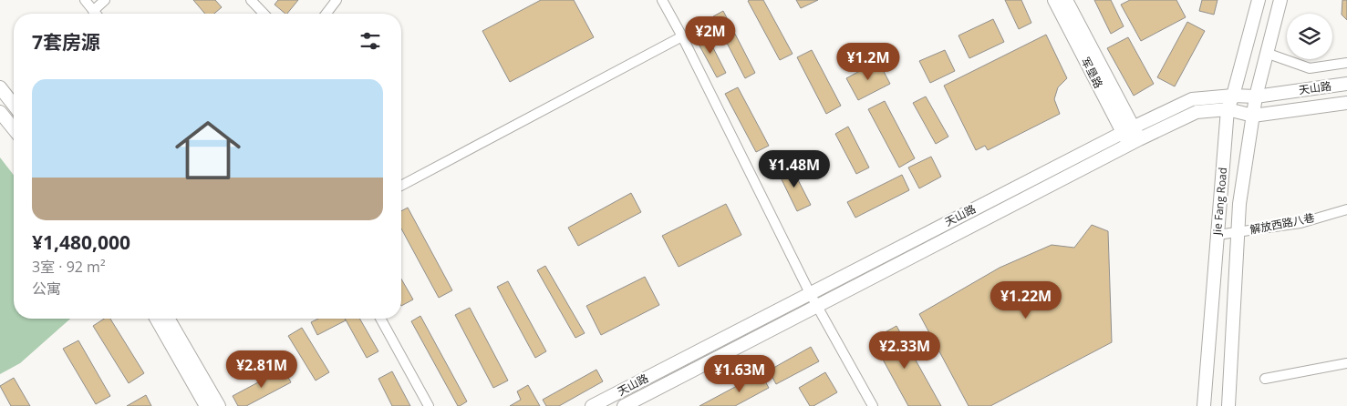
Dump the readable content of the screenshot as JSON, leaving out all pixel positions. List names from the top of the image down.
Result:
{
  "streets": {
    "main road": ["军垦路", "天山路", "Jie Fang Road"],
    "street": ["解放西路八巷"]
  },
  "crossings": [
    ["军垦路", "天山路"],
    ["天山路", "Jie Fang Road"],
    ["Jie Fang Road", "解放西路八巷"]
  ],
  "page": {
    "heading": "7套房源",
    "price": [
      "¥2M",
      "¥1.2M",
      "¥1.48M",
      "¥1.22M",
      "¥2.33M",
      "¥2.81M",
      "¥1.63M"
    ],
    "list": [
      {
        "name": "¥1,480,000",
        "note": "3室 · 92 m² · 公寓"
      }
    ]
  }
}
